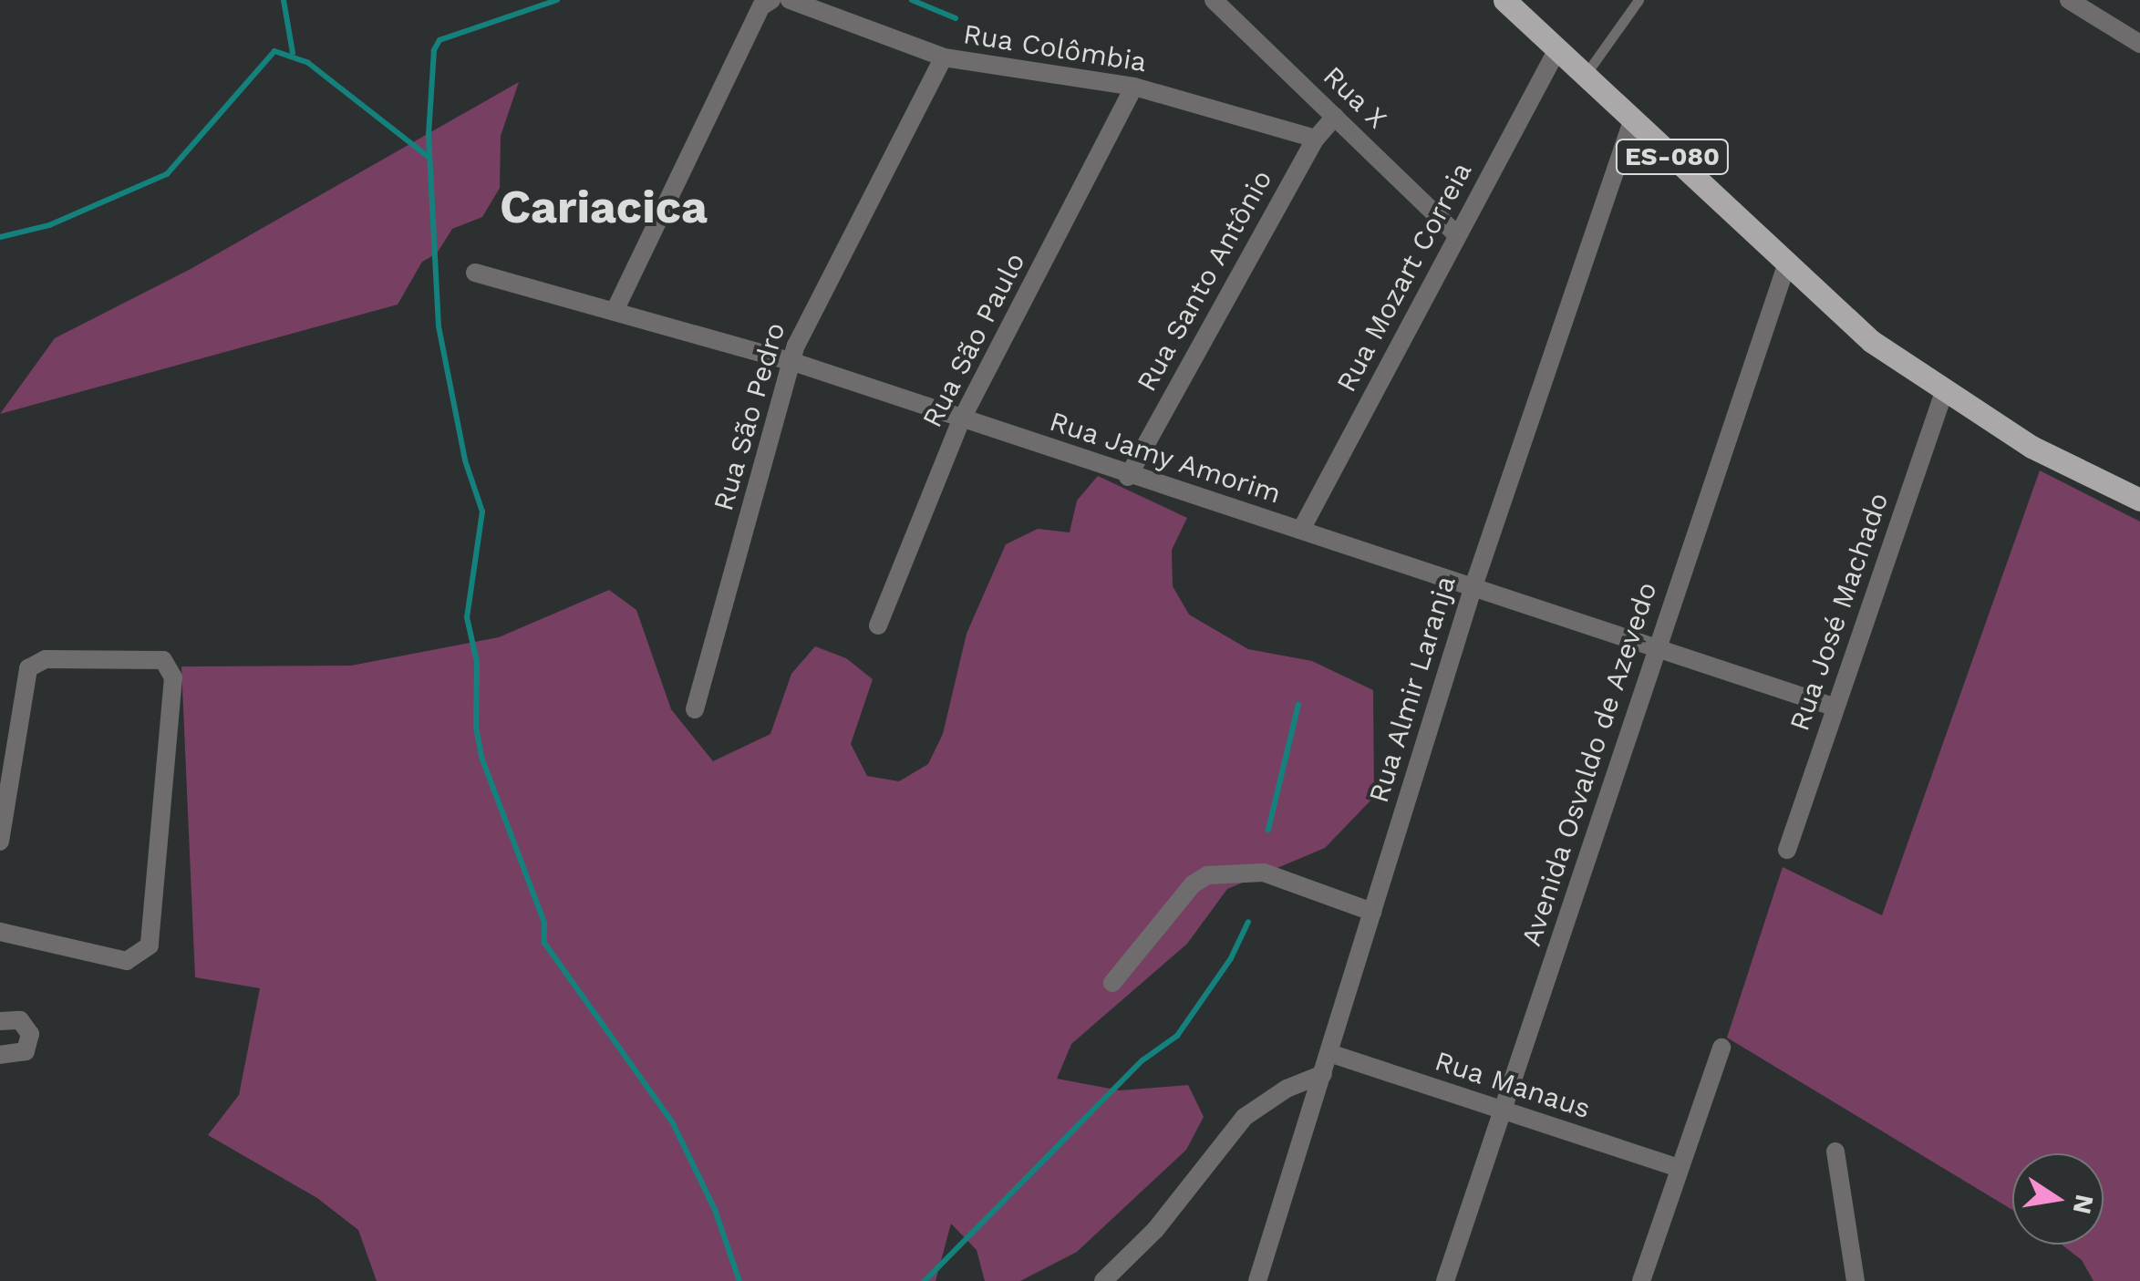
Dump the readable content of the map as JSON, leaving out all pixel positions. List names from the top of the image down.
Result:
{
  "streets": {
    "main road": ["ES-080"],
    "street": [
      "Rua Colômbia",
      "Rua X",
      "Rua Mozart Correia",
      "Rua Santo Antônio",
      "Rua São Paulo",
      "Rua São Pedro",
      "Rua Jamy Amorim",
      "Rua José Machado",
      "Rua Almir Laranja",
      "Avenida Osvaldo de Azevedo",
      "Rua Manaus"
    ]
  },
  "crossings": [
    ["Rua Colômbia", "Rua Santo Antônio"],
    ["Rua Colômbia", "Rua São Paulo"],
    ["Rua Colômbia", "Rua São Pedro"],
    ["Rua X", "Rua Mozart Correia"],
    ["Rua X", "Rua Santo Antônio"],
    ["ES-080", "Rua Mozart Correia"],
    ["ES-080", "Rua José Machado"],
    ["ES-080", "Rua Almir Laranja"],
    ["ES-080", "Avenida Osvaldo de Azevedo"],
    ["Rua Mozart Correia", "Rua Jamy Amorim"],
    ["Rua Santo Antônio", "Rua Jamy Amorim"],
    ["Rua São Paulo", "Rua Jamy Amorim"],
    ["Rua São Pedro", "Rua Jamy Amorim"],
    ["Rua Jamy Amorim", "Rua José Machado"],
    ["Rua Jamy Amorim", "Rua Almir Laranja"],
    ["Rua Jamy Amorim", "Avenida Osvaldo de Azevedo"],
    ["Rua Almir Laranja", "Rua Manaus"],
    ["Avenida Osvaldo de Azevedo", "Rua Manaus"]
  ],
  "districts": ["Cariacica"],
  "north": "right"
}
